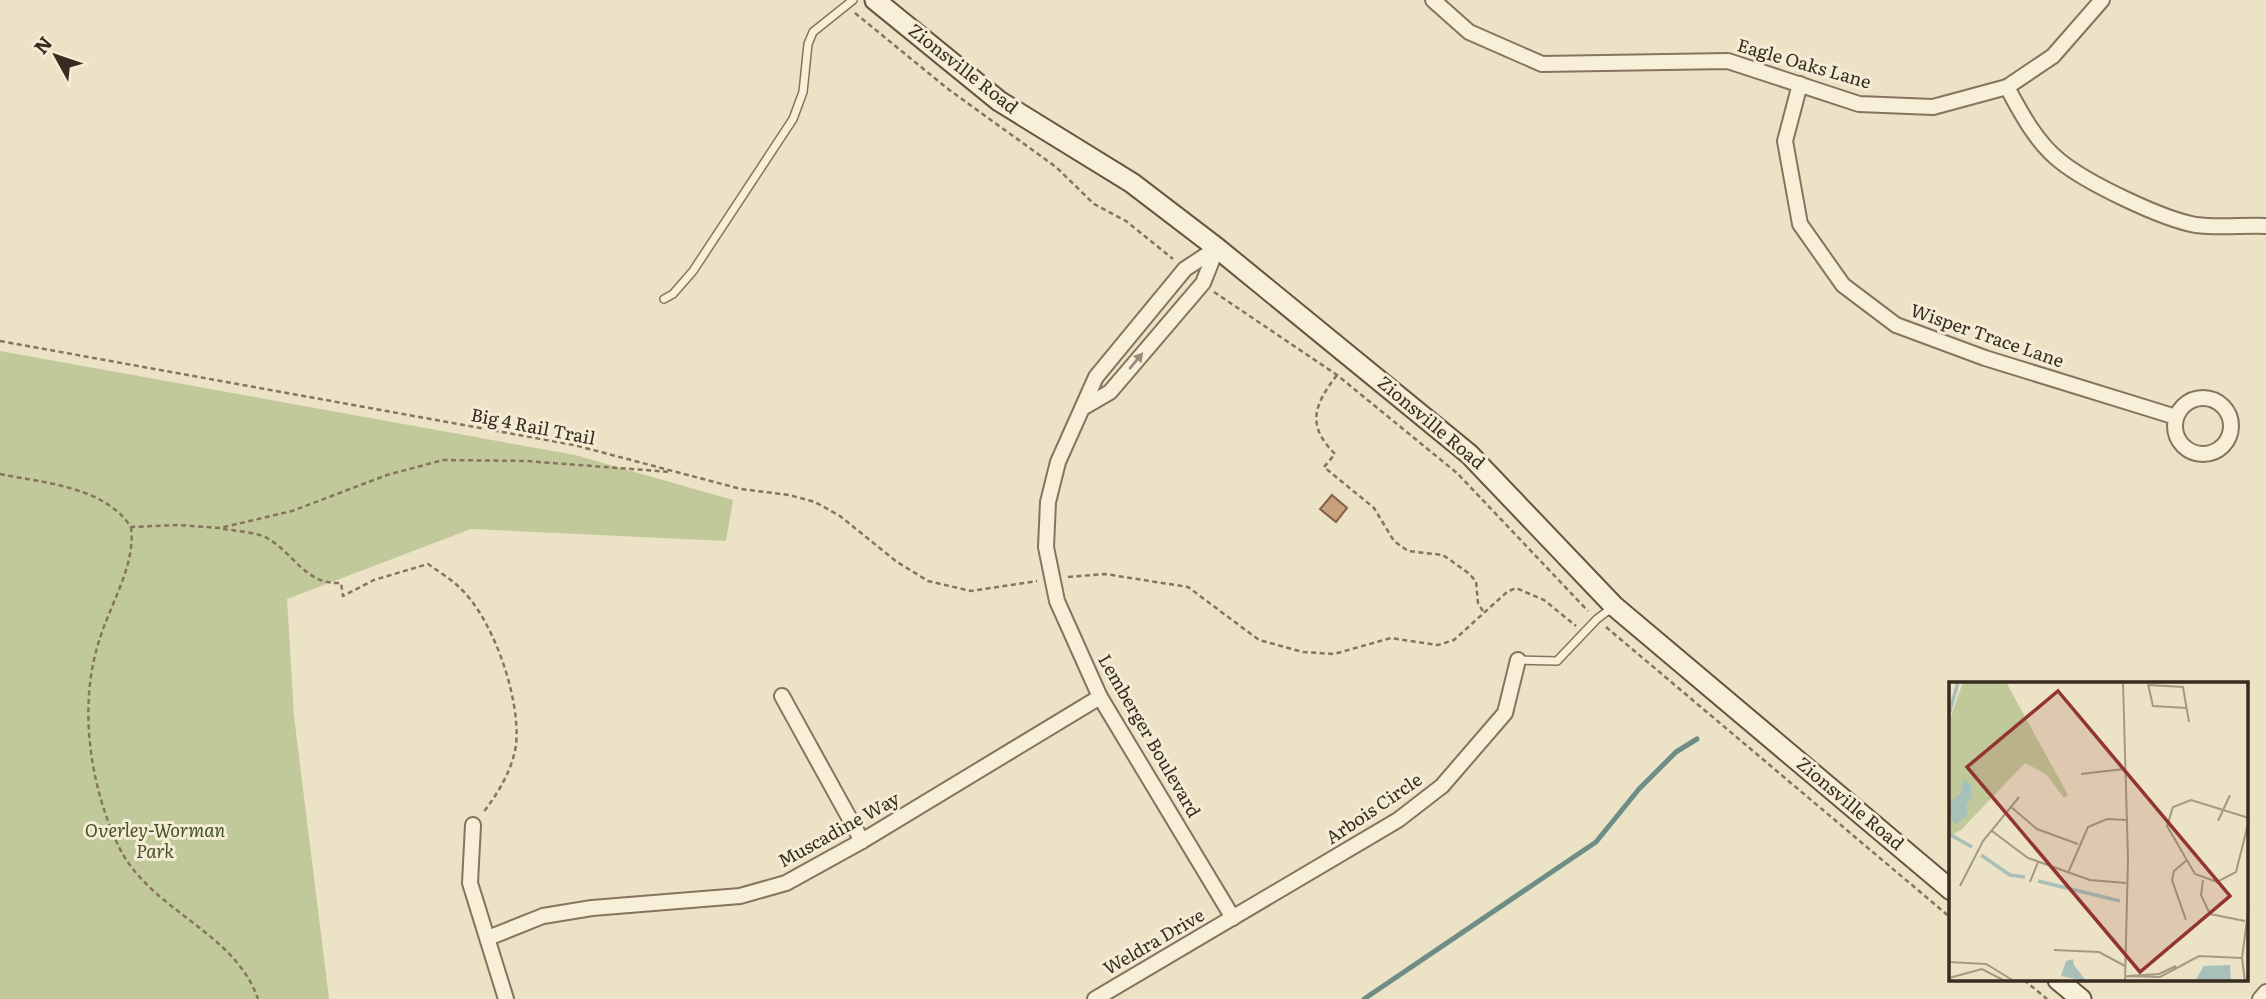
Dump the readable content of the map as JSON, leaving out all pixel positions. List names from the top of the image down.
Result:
{
  "streets": {
    "main road": ["Zionsville Road"],
    "street": [
      "Eagle Oaks Lane",
      "Wisper Trace Lane",
      "Lemberger Boulevard",
      "Arbois Circle",
      "Muscadine Way",
      "Weldra Drive"
    ],
    "path": ["Big 4 Rail Trail"]
  },
  "crossings": [
    ["Eagle Oaks Lane", "Wisper Trace Lane"],
    ["Zionsville Road", "Lemberger Boulevard"],
    ["Lemberger Boulevard", "Arbois Circle"],
    ["Lemberger Boulevard", "Muscadine Way"],
    ["Lemberger Boulevard", "Weldra Drive"],
    ["Arbois Circle", "Weldra Drive"]
  ],
  "parks": ["Overley-Worman Park"],
  "north": "top left"
}
